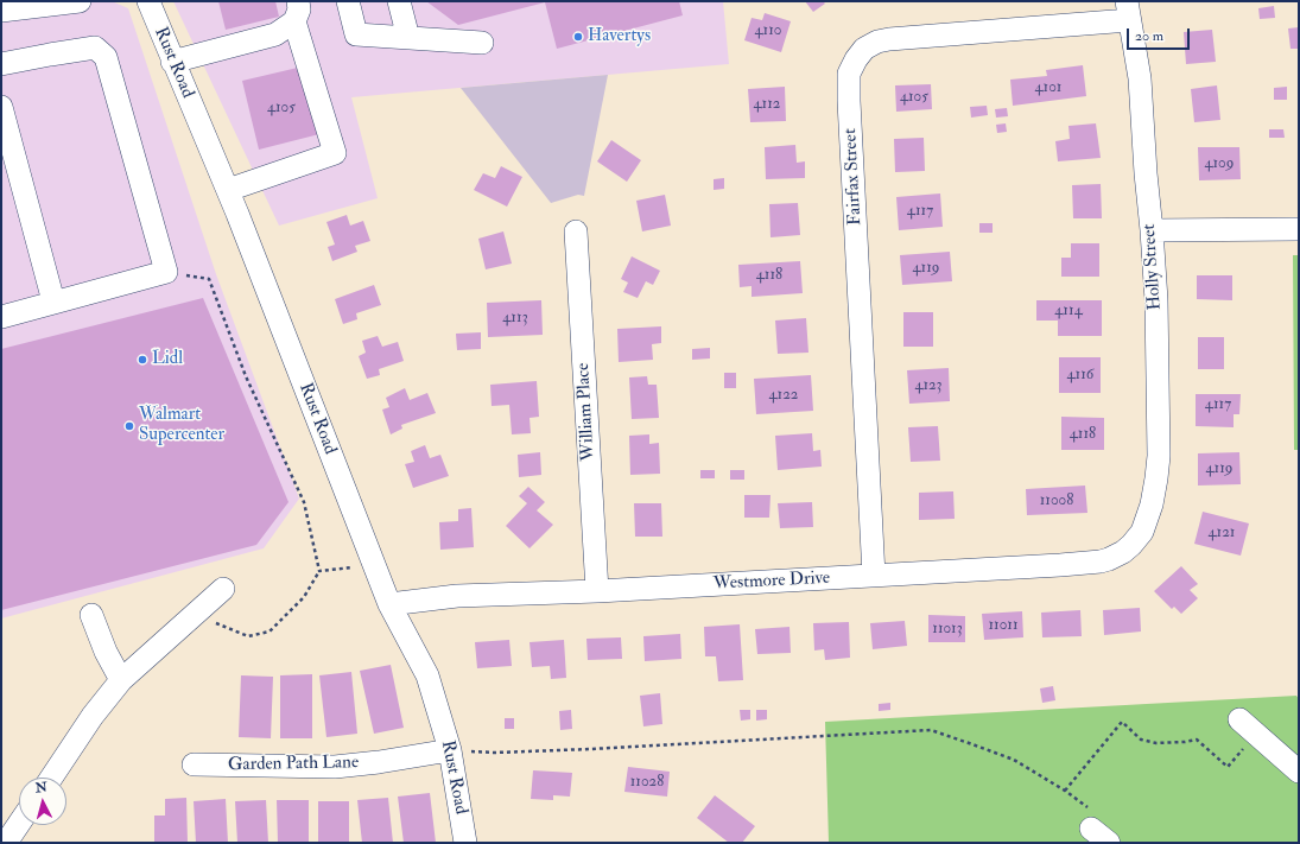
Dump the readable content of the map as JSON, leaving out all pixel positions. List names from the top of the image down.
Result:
{
  "streets": {
    "street": [
      "Rust Road",
      "Fairfax Street",
      "Holly Street",
      "William Place",
      "Westmore Drive",
      "Garden Path Lane"
    ]
  },
  "crossings": [
    ["Rust Road", "Westmore Drive"],
    ["Rust Road", "Garden Path Lane"],
    ["Fairfax Street", "Holly Street"],
    ["Fairfax Street", "Westmore Drive"],
    ["Holly Street", "Westmore Drive"],
    ["William Place", "Westmore Drive"]
  ],
  "places": ["Havertys", "Lidl", "Walmart Supercenter"],
  "house_numbers": [
    "4110",
    "4101",
    "4105",
    "4112",
    "4105",
    "4109",
    "4117",
    "4119",
    "4118",
    "4114",
    "4113",
    "4116",
    "4123",
    "4122",
    "4117",
    "4118",
    "4119",
    "11008",
    "4121",
    "11011",
    "11013",
    "11028"
  ],
  "scale_bar": "20 m",
  "north": "top"
}
